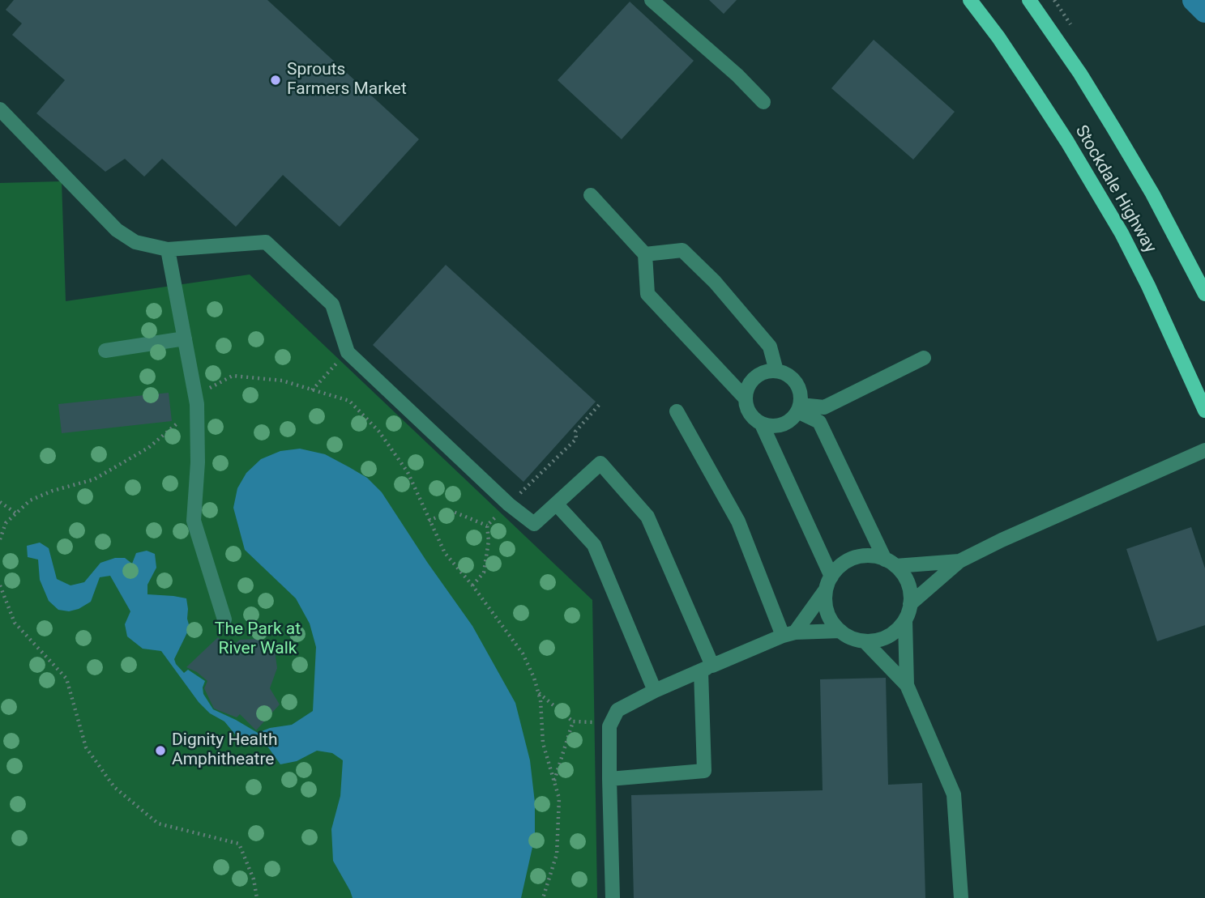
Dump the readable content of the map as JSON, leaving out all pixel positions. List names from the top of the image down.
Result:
{
  "streets": {
    "main road": ["Stockdale Highway"]
  },
  "parks": ["The Park at River Walk"],
  "places": ["Sprouts Farmers Market", "Dignity Health Amphitheatre"]
}
